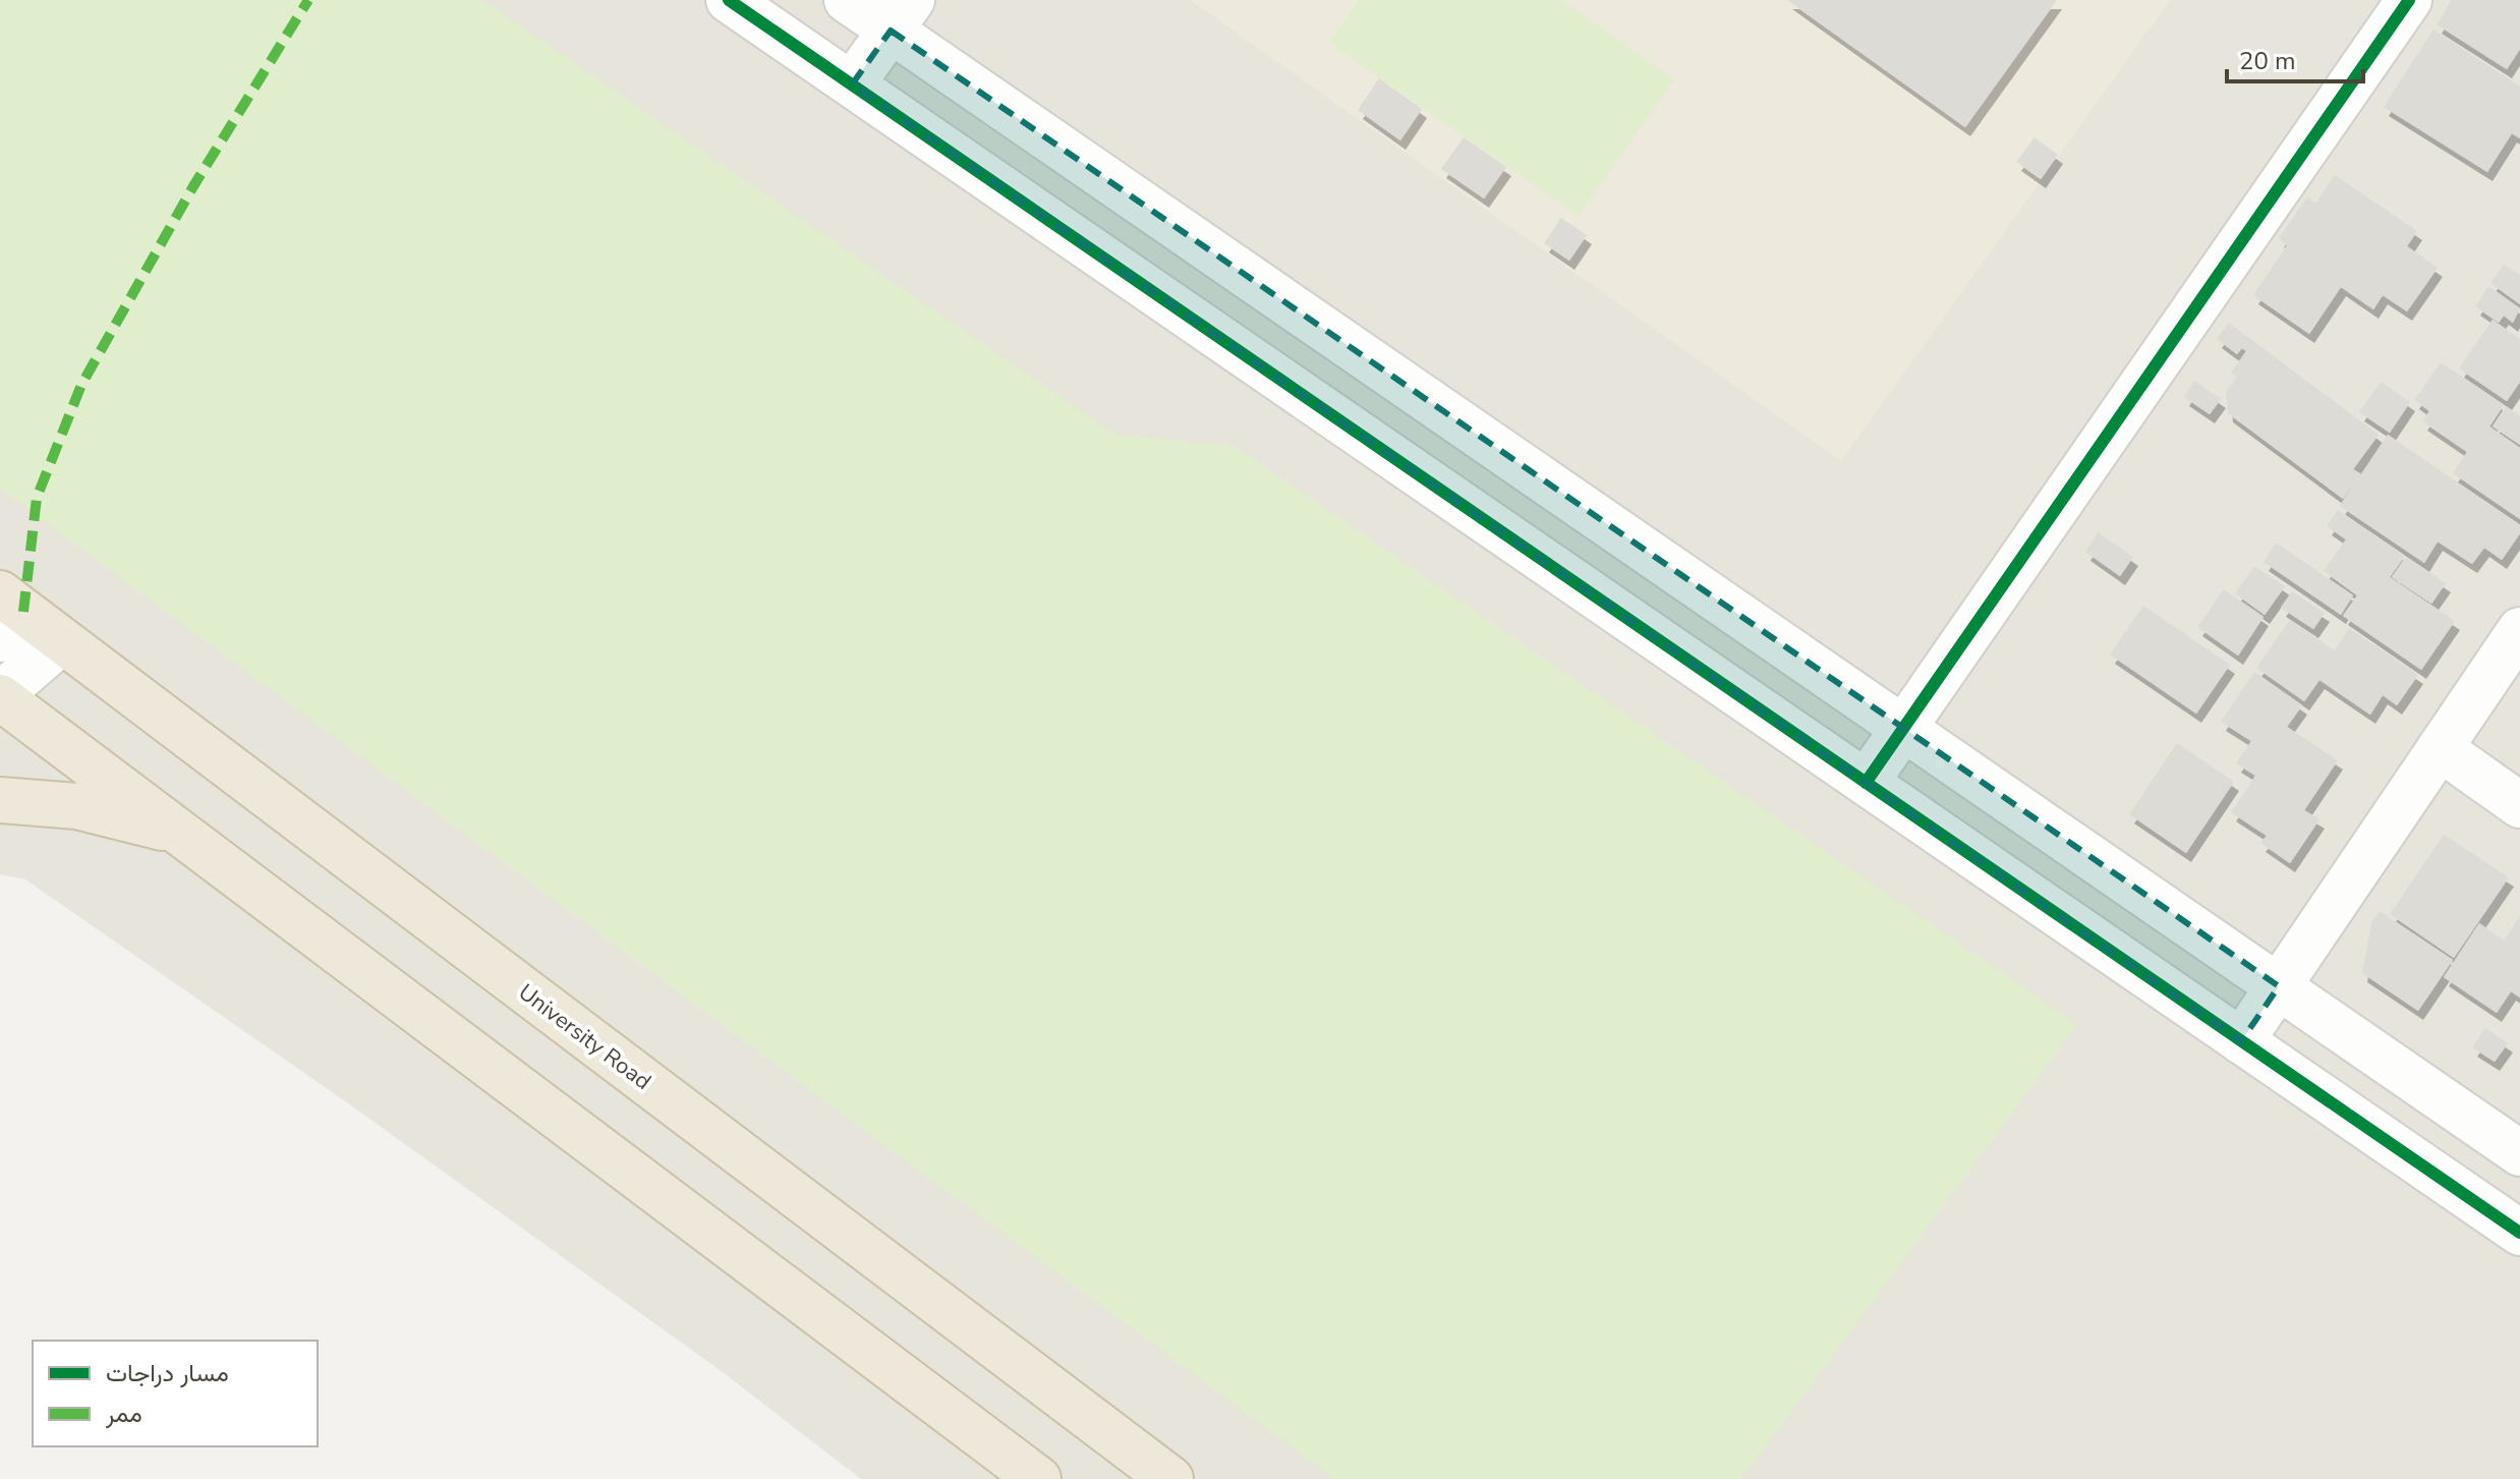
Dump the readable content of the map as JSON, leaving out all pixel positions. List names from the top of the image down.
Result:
{
  "streets": {
    "highway": ["University Road"]
  },
  "legend": ["مسار دراجات", "ممر"],
  "scale_bar": "20 m"
}
